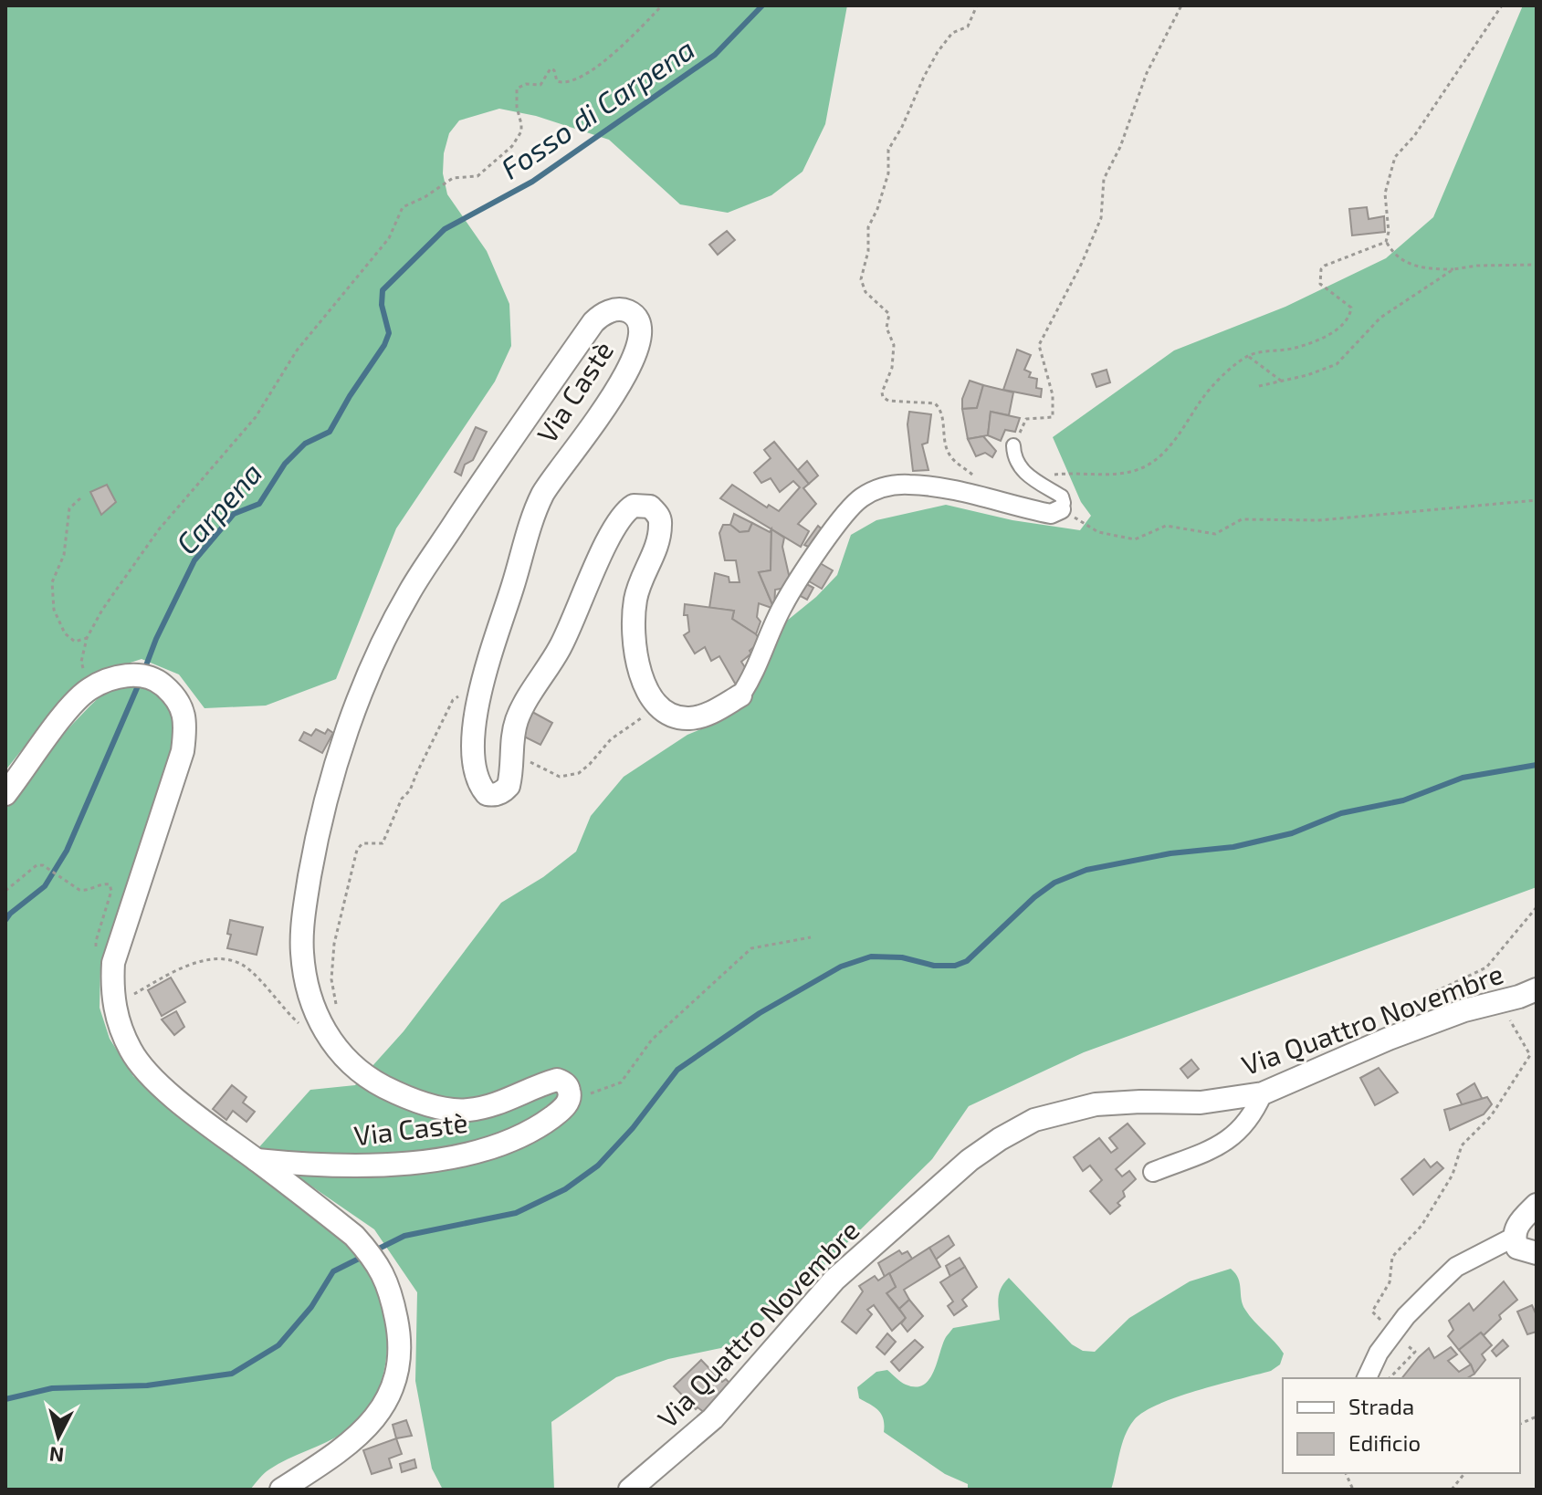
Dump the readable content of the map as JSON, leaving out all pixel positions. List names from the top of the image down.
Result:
{
  "streets": {
    "street": ["Via Castè", "Via Quattro Novembre"]
  },
  "water": ["Fosso di Carpena", "Carpena"],
  "legend": ["Strada", "Edificio"],
  "north": "bottom"
}
